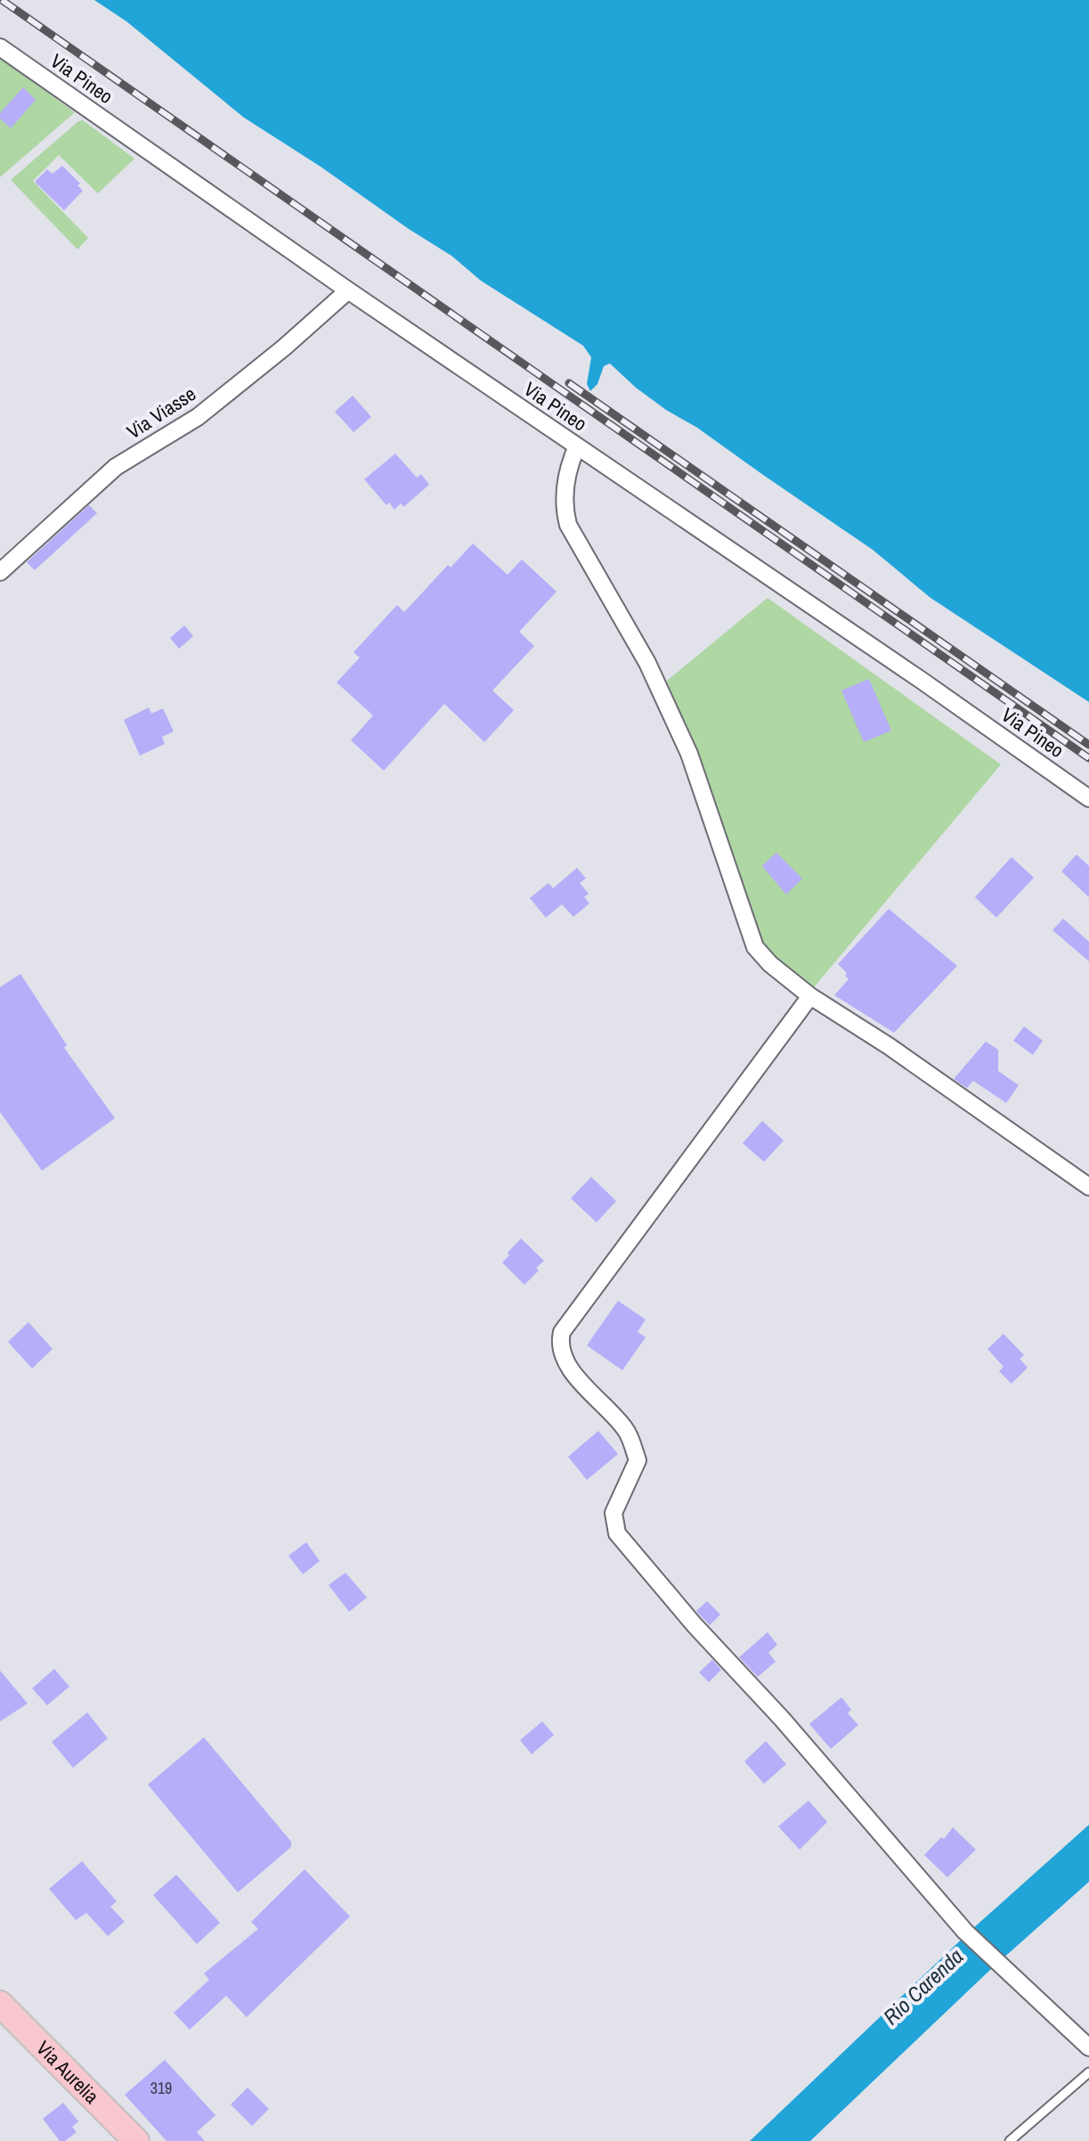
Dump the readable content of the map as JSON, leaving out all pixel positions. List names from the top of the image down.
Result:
{
  "streets": {
    "main road": ["Via Aurelia"],
    "street": ["Via Pineo", "Via Viasse"]
  },
  "crossings": [
    ["Via Pineo", "Via Viasse"]
  ],
  "water": ["Rio Carenda"],
  "house_numbers": ["319"]
}
